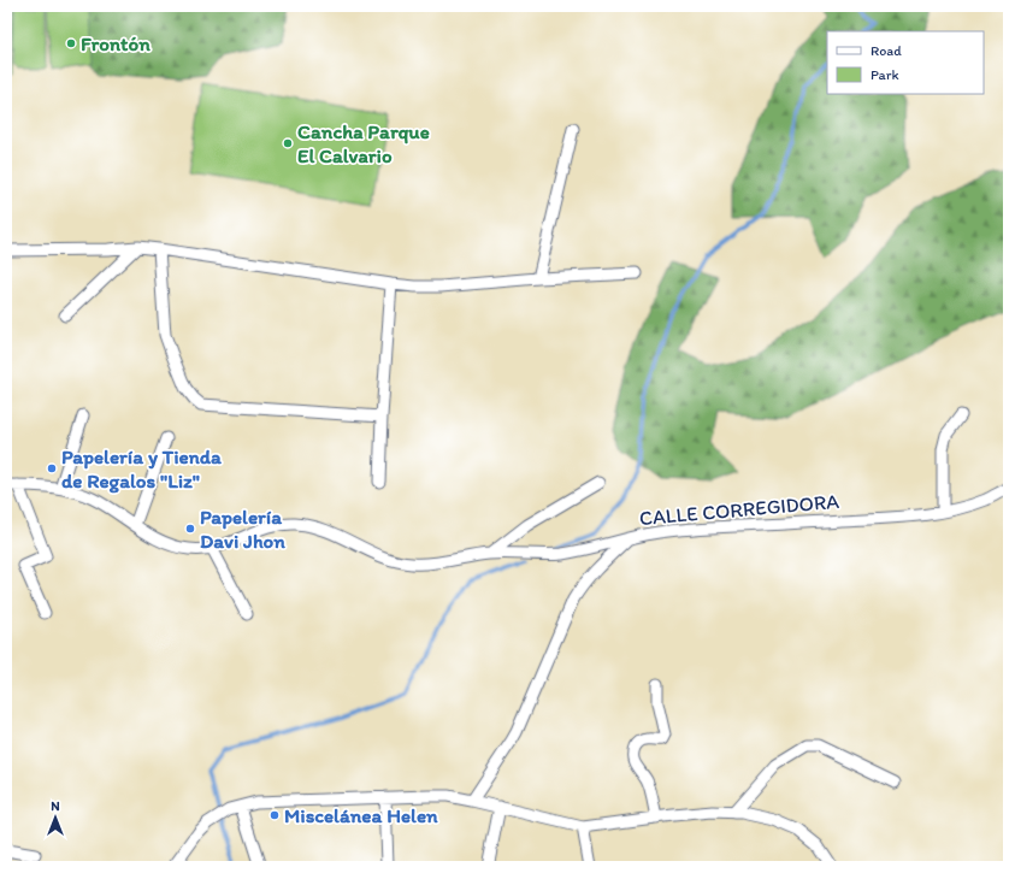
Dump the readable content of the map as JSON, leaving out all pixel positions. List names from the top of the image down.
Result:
{
  "streets": {
    "street": ["CALLE CORREGIDORA"]
  },
  "places": [
    "Frontón",
    "Cancha Parque El Calvario",
    "Papelería y Tienda de Regalos \"Liz\"",
    "Papelería Davi Jhon",
    "Miscelánea Helen"
  ],
  "legend": ["Road", "Park"],
  "north": "top"
}
